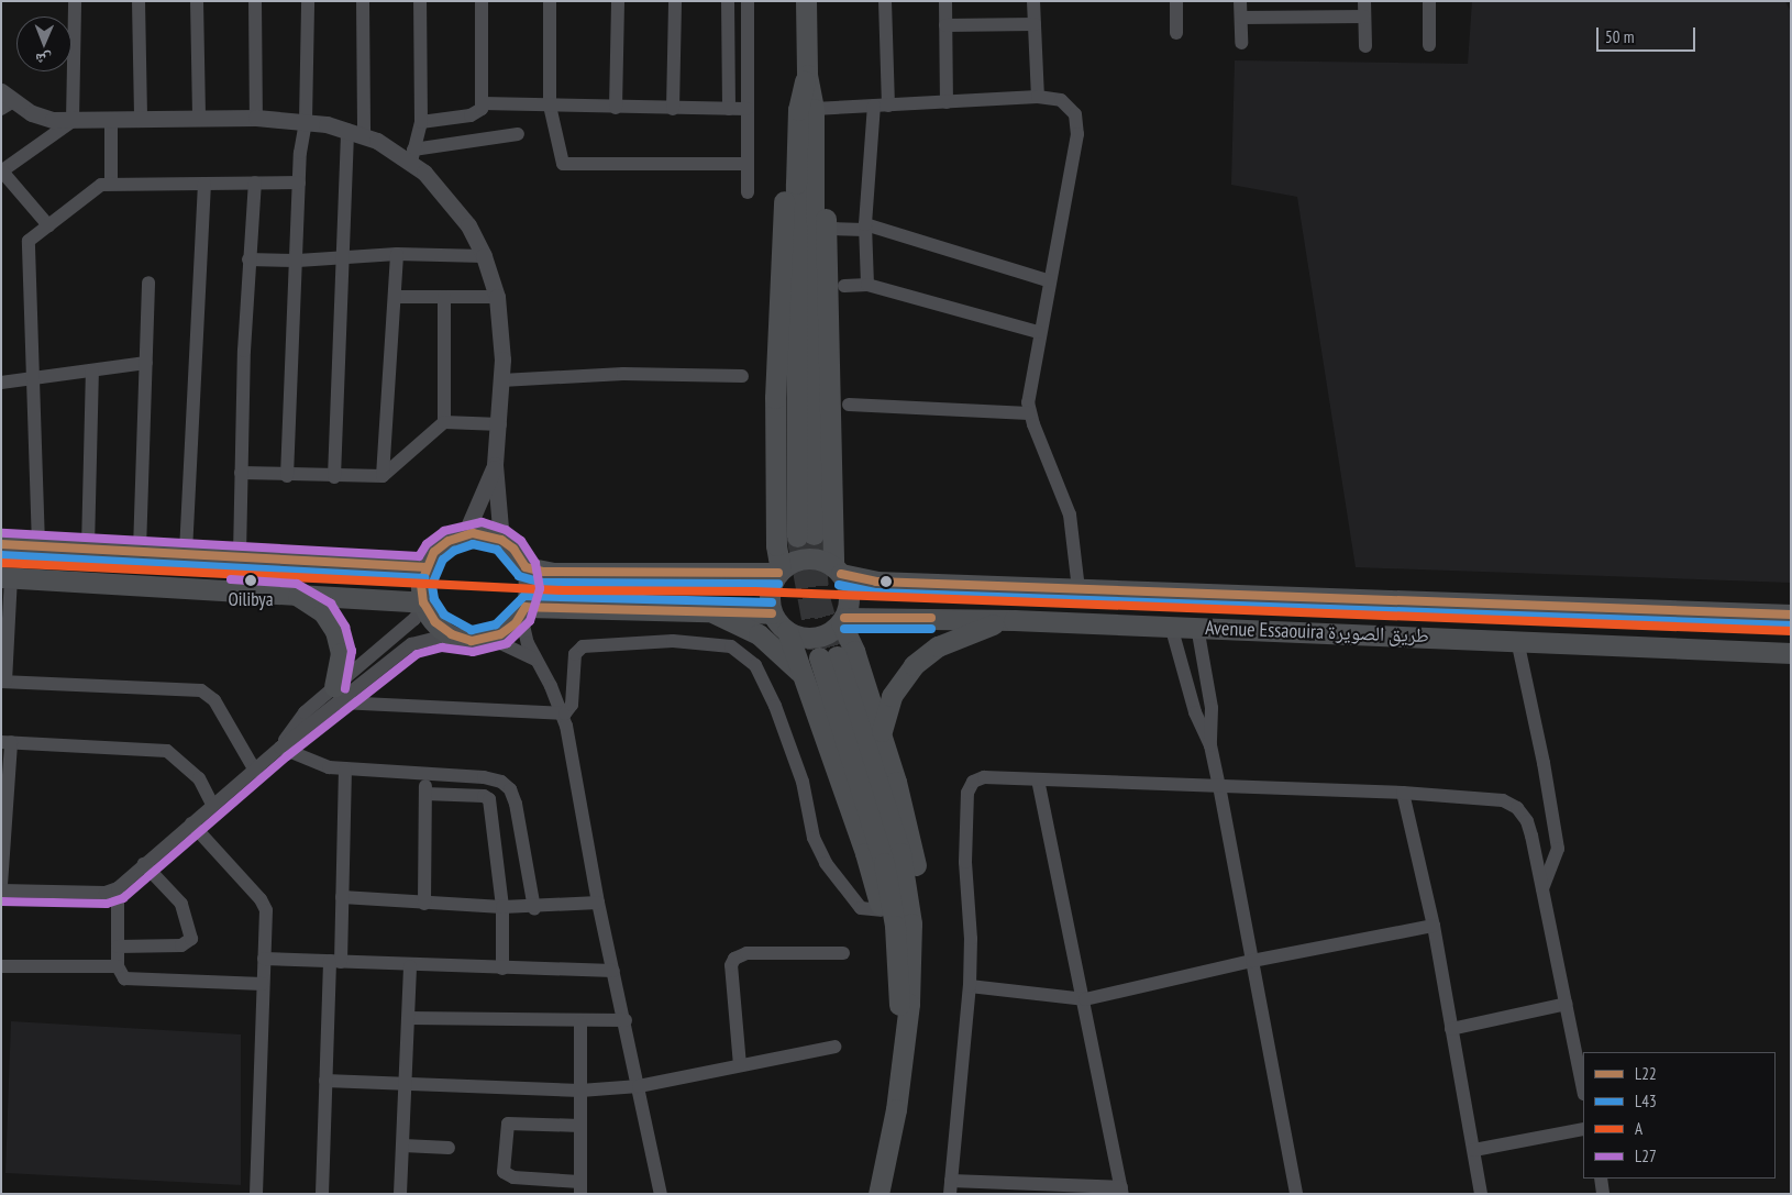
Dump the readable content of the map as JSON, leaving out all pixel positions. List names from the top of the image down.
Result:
{
  "streets": {
    "main road": ["Avenue Essaouira طريق الصويرة"]
  },
  "places": ["Oilibya"],
  "lines": [
    "transit line L27",
    "transit line L22",
    "transit line L43",
    "transit line A"
  ],
  "legend": [
    "L22",
    "L43",
    "A",
    "L27"
  ],
  "scale_bar": "50 m",
  "north": "bottom"
}
